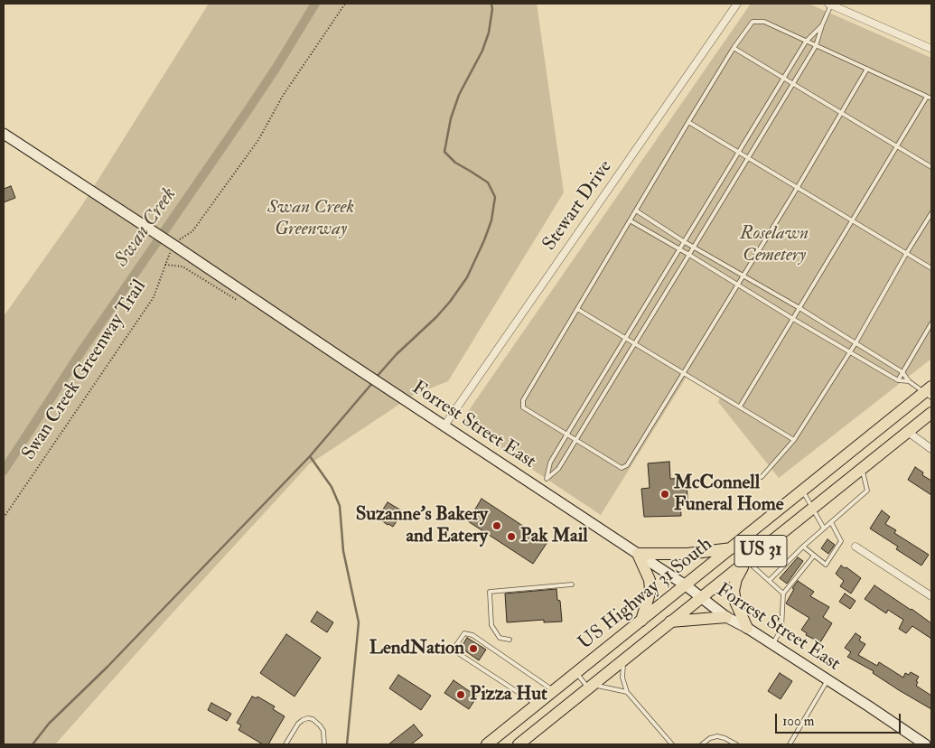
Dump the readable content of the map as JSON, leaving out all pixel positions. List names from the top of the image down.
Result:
{
  "streets": {
    "main road": ["US 31", "US Highway 31 South"],
    "street": ["Stewart Drive", "Forrest Street East"],
    "path": ["Swan Creek Greenway Trail"]
  },
  "crossings": [
    ["Stewart Drive", "Forrest Street East"],
    ["Forrest Street East", "US Highway 31 South"]
  ],
  "water": ["Swan Creek"],
  "parks": ["Swan Creek Greenway", "Roselawn Cemetery"],
  "places": [
    "McConnell Funeral Home",
    "Suzanne's Bakery and Eatery",
    "Pak Mail",
    "LendNation",
    "Pizza Hut"
  ],
  "scale_bar": "100 m"
}
